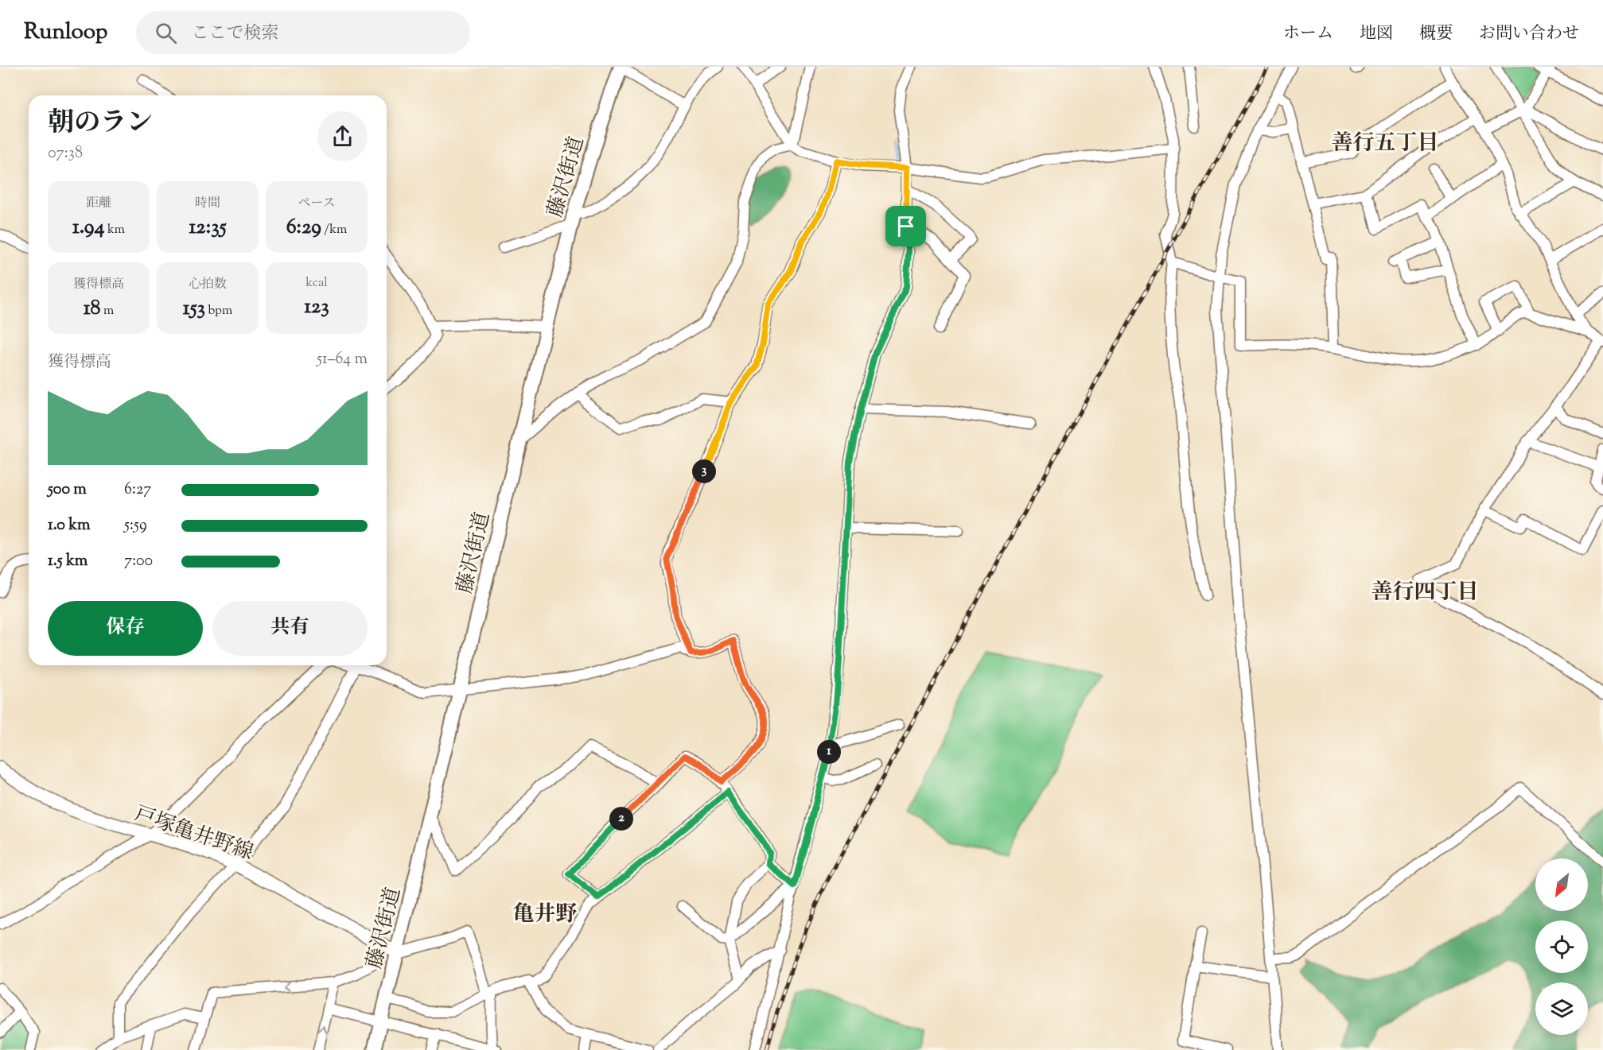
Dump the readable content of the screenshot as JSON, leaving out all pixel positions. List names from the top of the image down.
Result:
{
  "streets": {
    "highway": ["藤沢街道"],
    "main road": ["戸塚亀井野線"]
  },
  "crossings": [
    ["藤沢街道", "戸塚亀井野線"]
  ],
  "districts": ["善行五丁目", "善行四丁目", "亀井野"],
  "north": "bottom left",
  "page": {
    "header": "Runloop",
    "search": "ここで検索",
    "nav": [
      "ホーム",
      "地図",
      "概要",
      "お問い合わせ"
    ],
    "heading": ["朝のラン", "07:38"],
    "stats": [
      ["距離", "1.94 km"],
      ["時間", "12:35"],
      ["ペース", "6:29 /km"],
      ["獲得標高", "18 m"],
      ["心拍数", "153 bpm"],
      ["kcal", "123"]
    ],
    "chart": ["獲得標高", "51–64 m"],
    "pins": ["3", "1", "2"],
    "list": [
      {
        "name": "500 m",
        "note": "6:27"
      },
      {
        "name": "1.0 km",
        "note": "5:59"
      },
      {
        "name": "1.5 km",
        "note": "7:00"
      }
    ],
    "buttons": ["保存", "共有"]
  }
}
